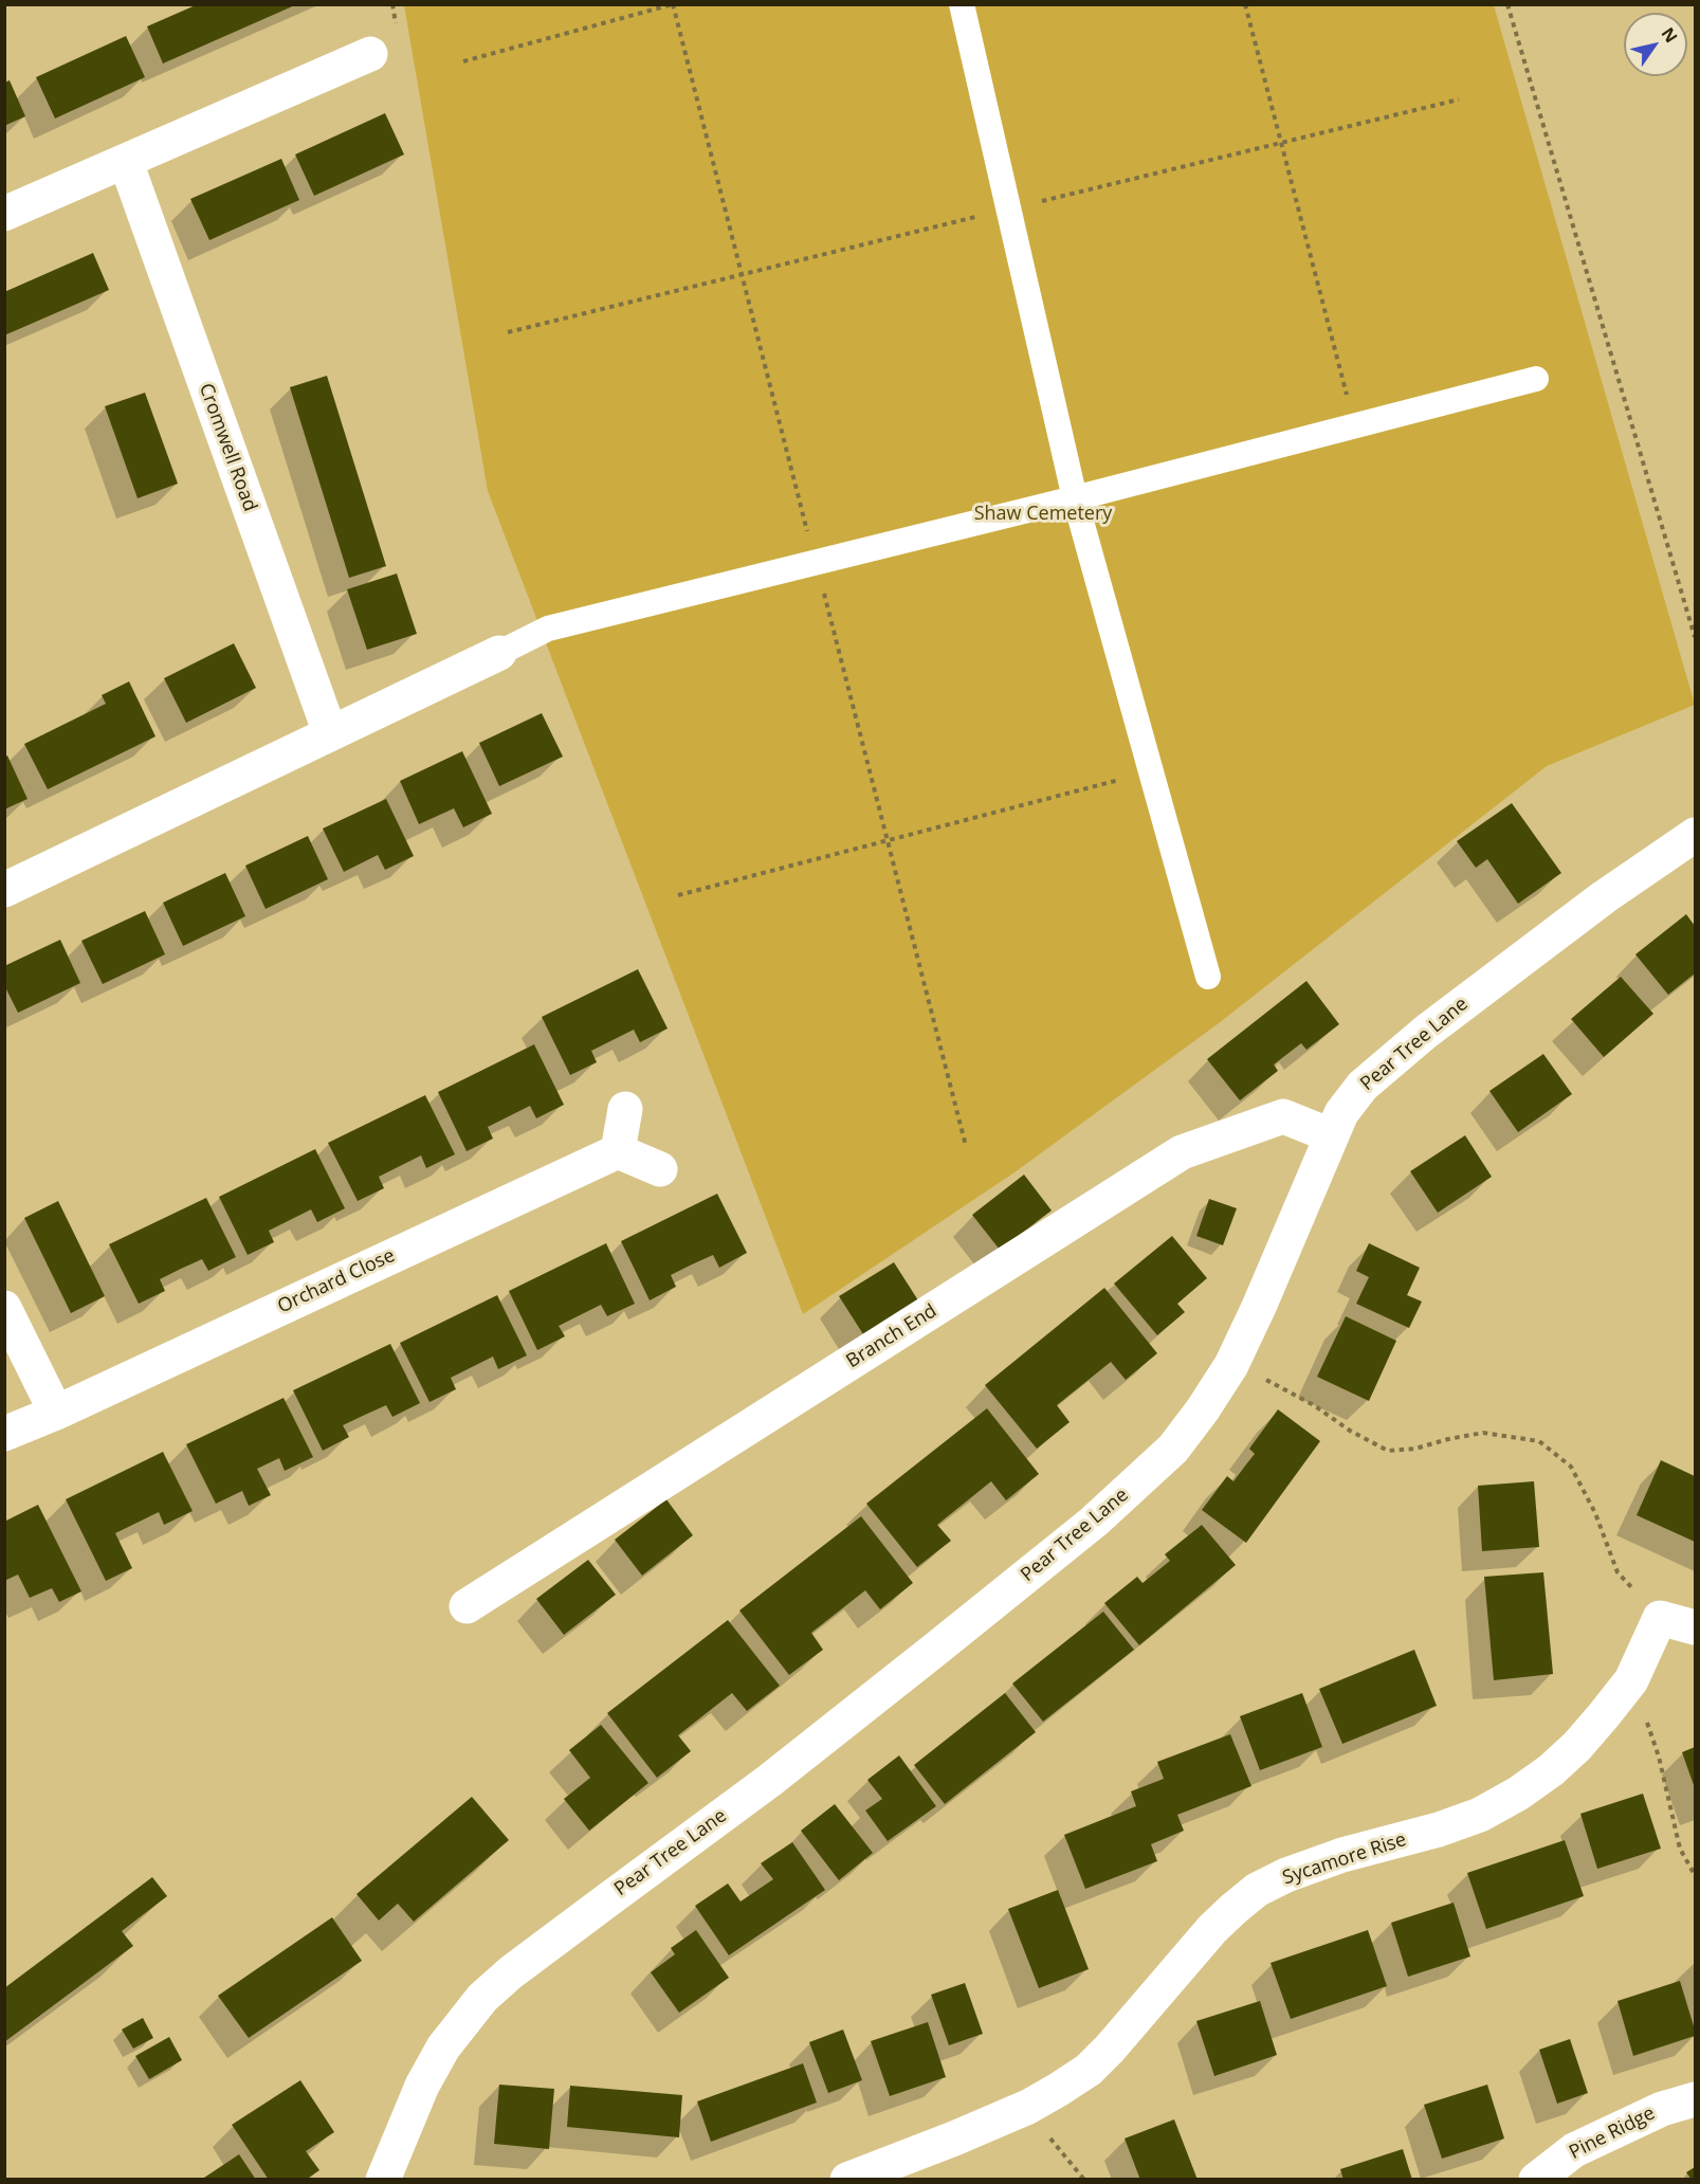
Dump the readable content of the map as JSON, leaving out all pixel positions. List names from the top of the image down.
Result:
{
  "streets": {
    "street": [
      "Cromwell Road",
      "Pear Tree Lane",
      "Orchard Close",
      "Branch End",
      "Sycamore Rise",
      "Pine Ridge"
    ]
  },
  "crossings": [
    ["Pear Tree Lane", "Branch End"]
  ],
  "parks": ["Shaw Cemetery"],
  "north": "top right"
}
